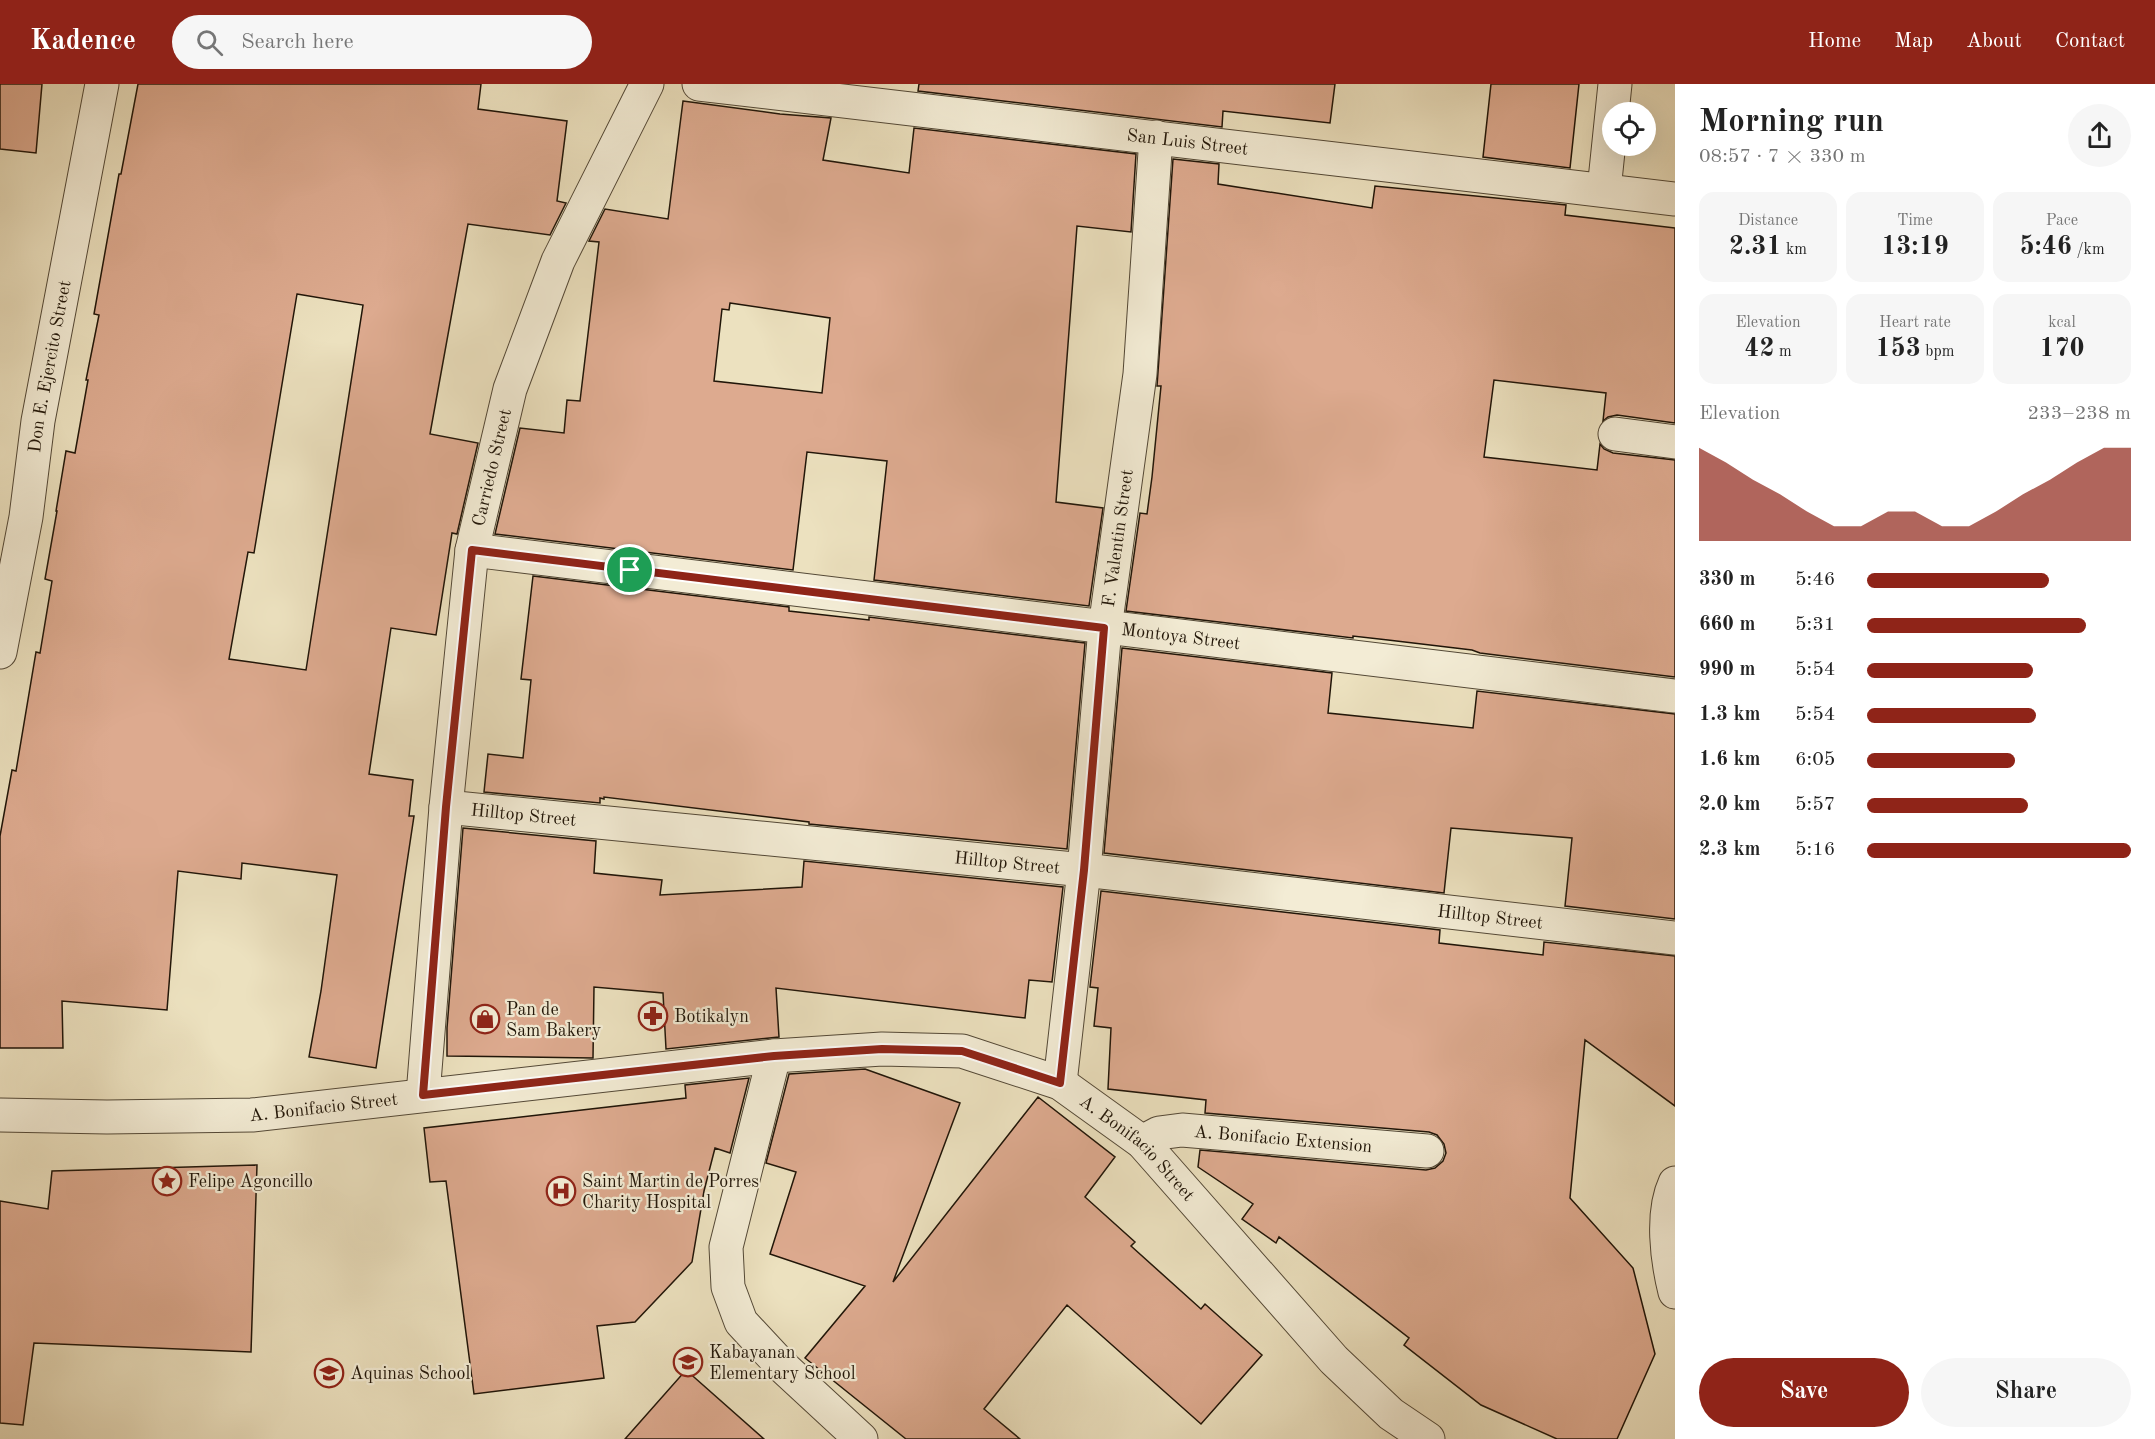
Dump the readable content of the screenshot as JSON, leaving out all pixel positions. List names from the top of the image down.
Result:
{
  "streets": {
    "street": [
      "San Luis Street",
      "Don E. Ejercito Street",
      "Carriedo Street",
      "F. Valentin Street",
      "Montoya Street",
      "Hilltop Street",
      "A. Bonifacio Street",
      "A. Bonifacio Extension"
    ]
  },
  "crossings": [
    ["San Luis Street", "F. Valentin Street"],
    ["Carriedo Street", "Montoya Street"],
    ["Carriedo Street", "Hilltop Street"],
    ["Carriedo Street", "A. Bonifacio Street"],
    ["F. Valentin Street", "Montoya Street"],
    ["F. Valentin Street", "Hilltop Street"],
    ["F. Valentin Street", "A. Bonifacio Street"],
    ["A. Bonifacio Street", "A. Bonifacio Extension"]
  ],
  "places": {
    "pharmacy": ["Botikalyn"],
    "shop": ["Pan de Sam Bakery"],
    "place": ["Felipe Agoncillo"],
    "hospital": ["Saint Martin de Porres Charity Hospital"],
    "school or university": ["Kabayanan Elementary School", "Aquinas School"]
  },
  "page": {
    "header": "Kadence",
    "search": "Search here",
    "nav": [
      "Home",
      "Map",
      "About",
      "Contact"
    ],
    "heading": ["Morning run", "08:57 · 7 × 330 m"],
    "stats": [
      ["Distance", "2.31 km"],
      ["Time", "13:19"],
      ["Pace", "5:46 /km"],
      ["Elevation", "42 m"],
      ["Heart rate", "153 bpm"],
      ["kcal", "170"]
    ],
    "chart": ["Elevation", "233–238 m"],
    "list": [
      {
        "name": "330 m",
        "note": "5:46"
      },
      {
        "name": "660 m",
        "note": "5:31"
      },
      {
        "name": "990 m",
        "note": "5:54"
      },
      {
        "name": "1.3 km",
        "note": "5:54"
      },
      {
        "name": "1.6 km",
        "note": "6:05"
      },
      {
        "name": "2.0 km",
        "note": "5:57"
      },
      {
        "name": "2.3 km",
        "note": "5:16"
      }
    ],
    "buttons": ["Save", "Share"]
  }
}
